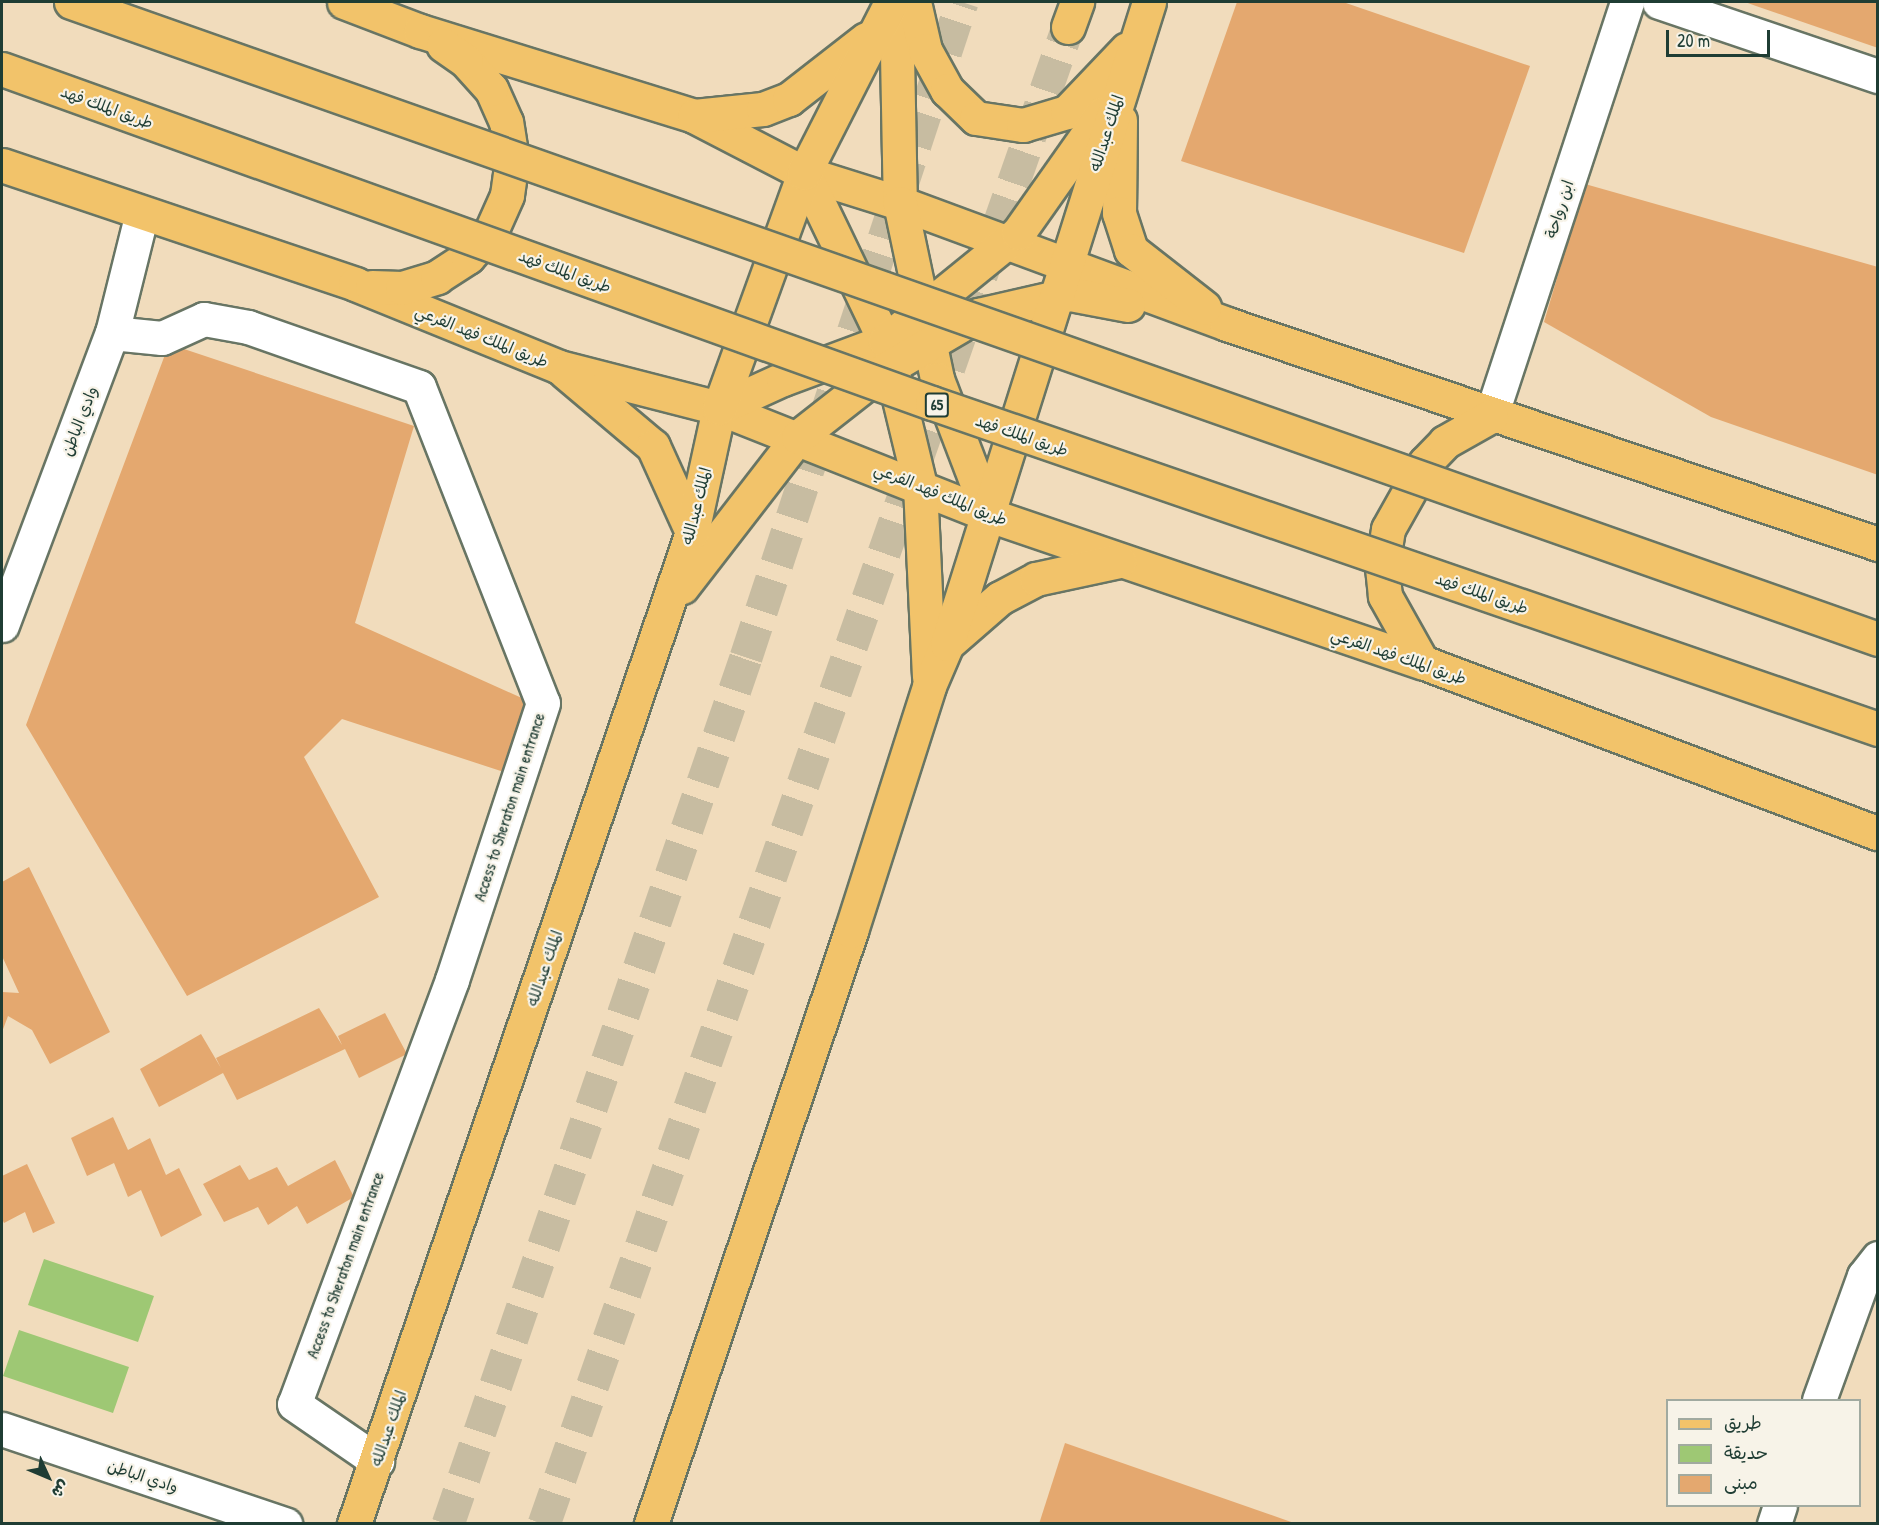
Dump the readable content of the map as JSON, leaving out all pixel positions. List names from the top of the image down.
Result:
{
  "streets": {
    "main road": [
      "طريق الملك فهد",
      "الملك عبدالله",
      "طريق الملك فهد الفرعي",
      "65"
    ],
    "street": ["ابن رواحة", "وادي الباطن", "Access to Sheraton main entrance"]
  },
  "crossings": [
    ["الملك عبدالله", "طريق الملك فهد الفرعي"],
    ["الملك عبدالله", "Access to Sheraton main entrance"],
    ["طريق الملك فهد الفرعي", "وادي الباطن"],
    ["وادي الباطن", "Access to Sheraton main entrance"]
  ],
  "legend": ["طريق", "حديقة", "مبنى"],
  "scale_bar": "20 m",
  "north": "bottom right"
}
